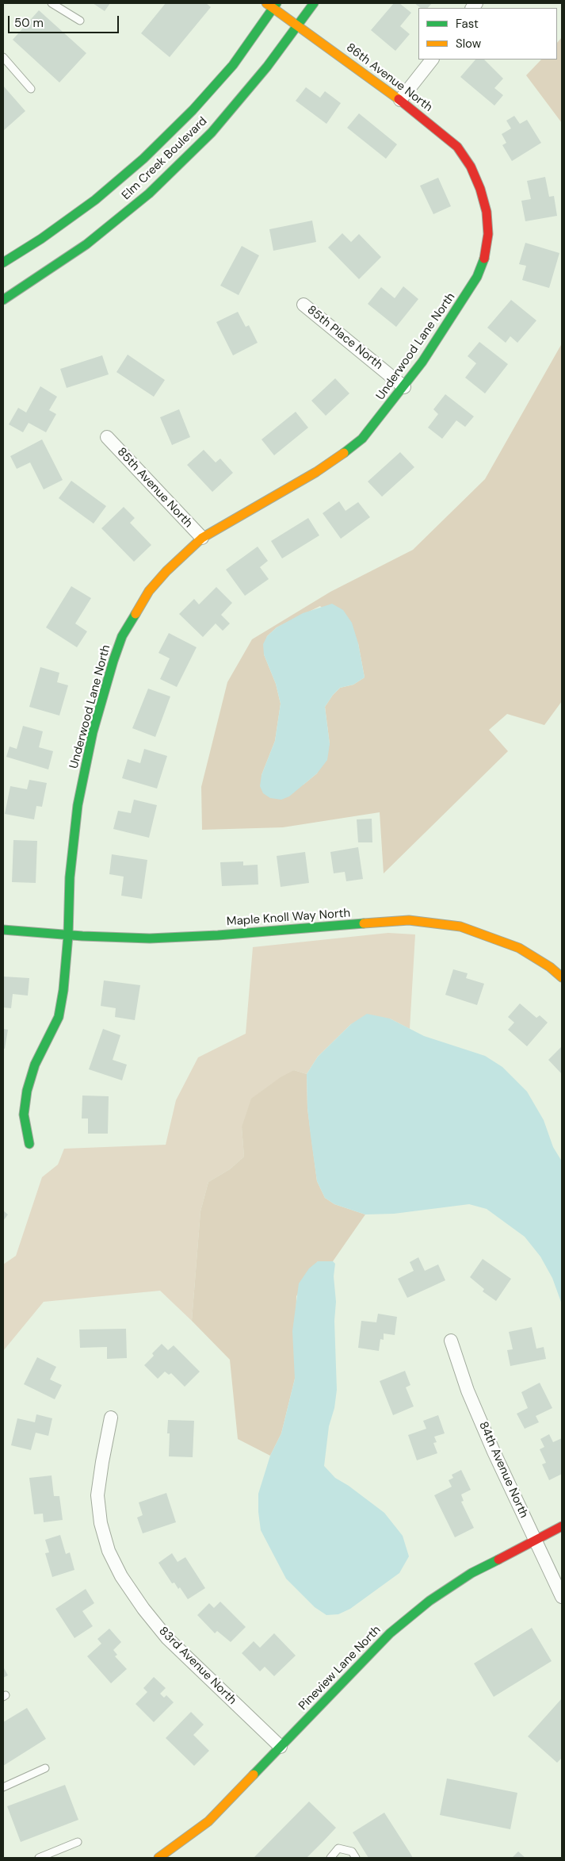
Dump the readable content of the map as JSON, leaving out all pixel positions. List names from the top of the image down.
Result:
{
  "streets": {
    "street": [
      "86th Avenue North",
      "Elm Creek Boulevard",
      "85th Place North",
      "Underwood Lane North",
      "85th Avenue North",
      "Maple Knoll Way North",
      "84th Avenue North",
      "83rd Avenue North",
      "Pineview Lane North"
    ]
  },
  "crossings": [
    ["86th Avenue North", "Elm Creek Boulevard"],
    ["86th Avenue North", "Underwood Lane North"],
    ["85th Place North", "Underwood Lane North"],
    ["Underwood Lane North", "85th Avenue North"],
    ["Underwood Lane North", "Maple Knoll Way North"],
    ["84th Avenue North", "Pineview Lane North"],
    ["83rd Avenue North", "Pineview Lane North"]
  ],
  "legend": ["Fast", "Slow"],
  "scale_bar": "50 m"
}
